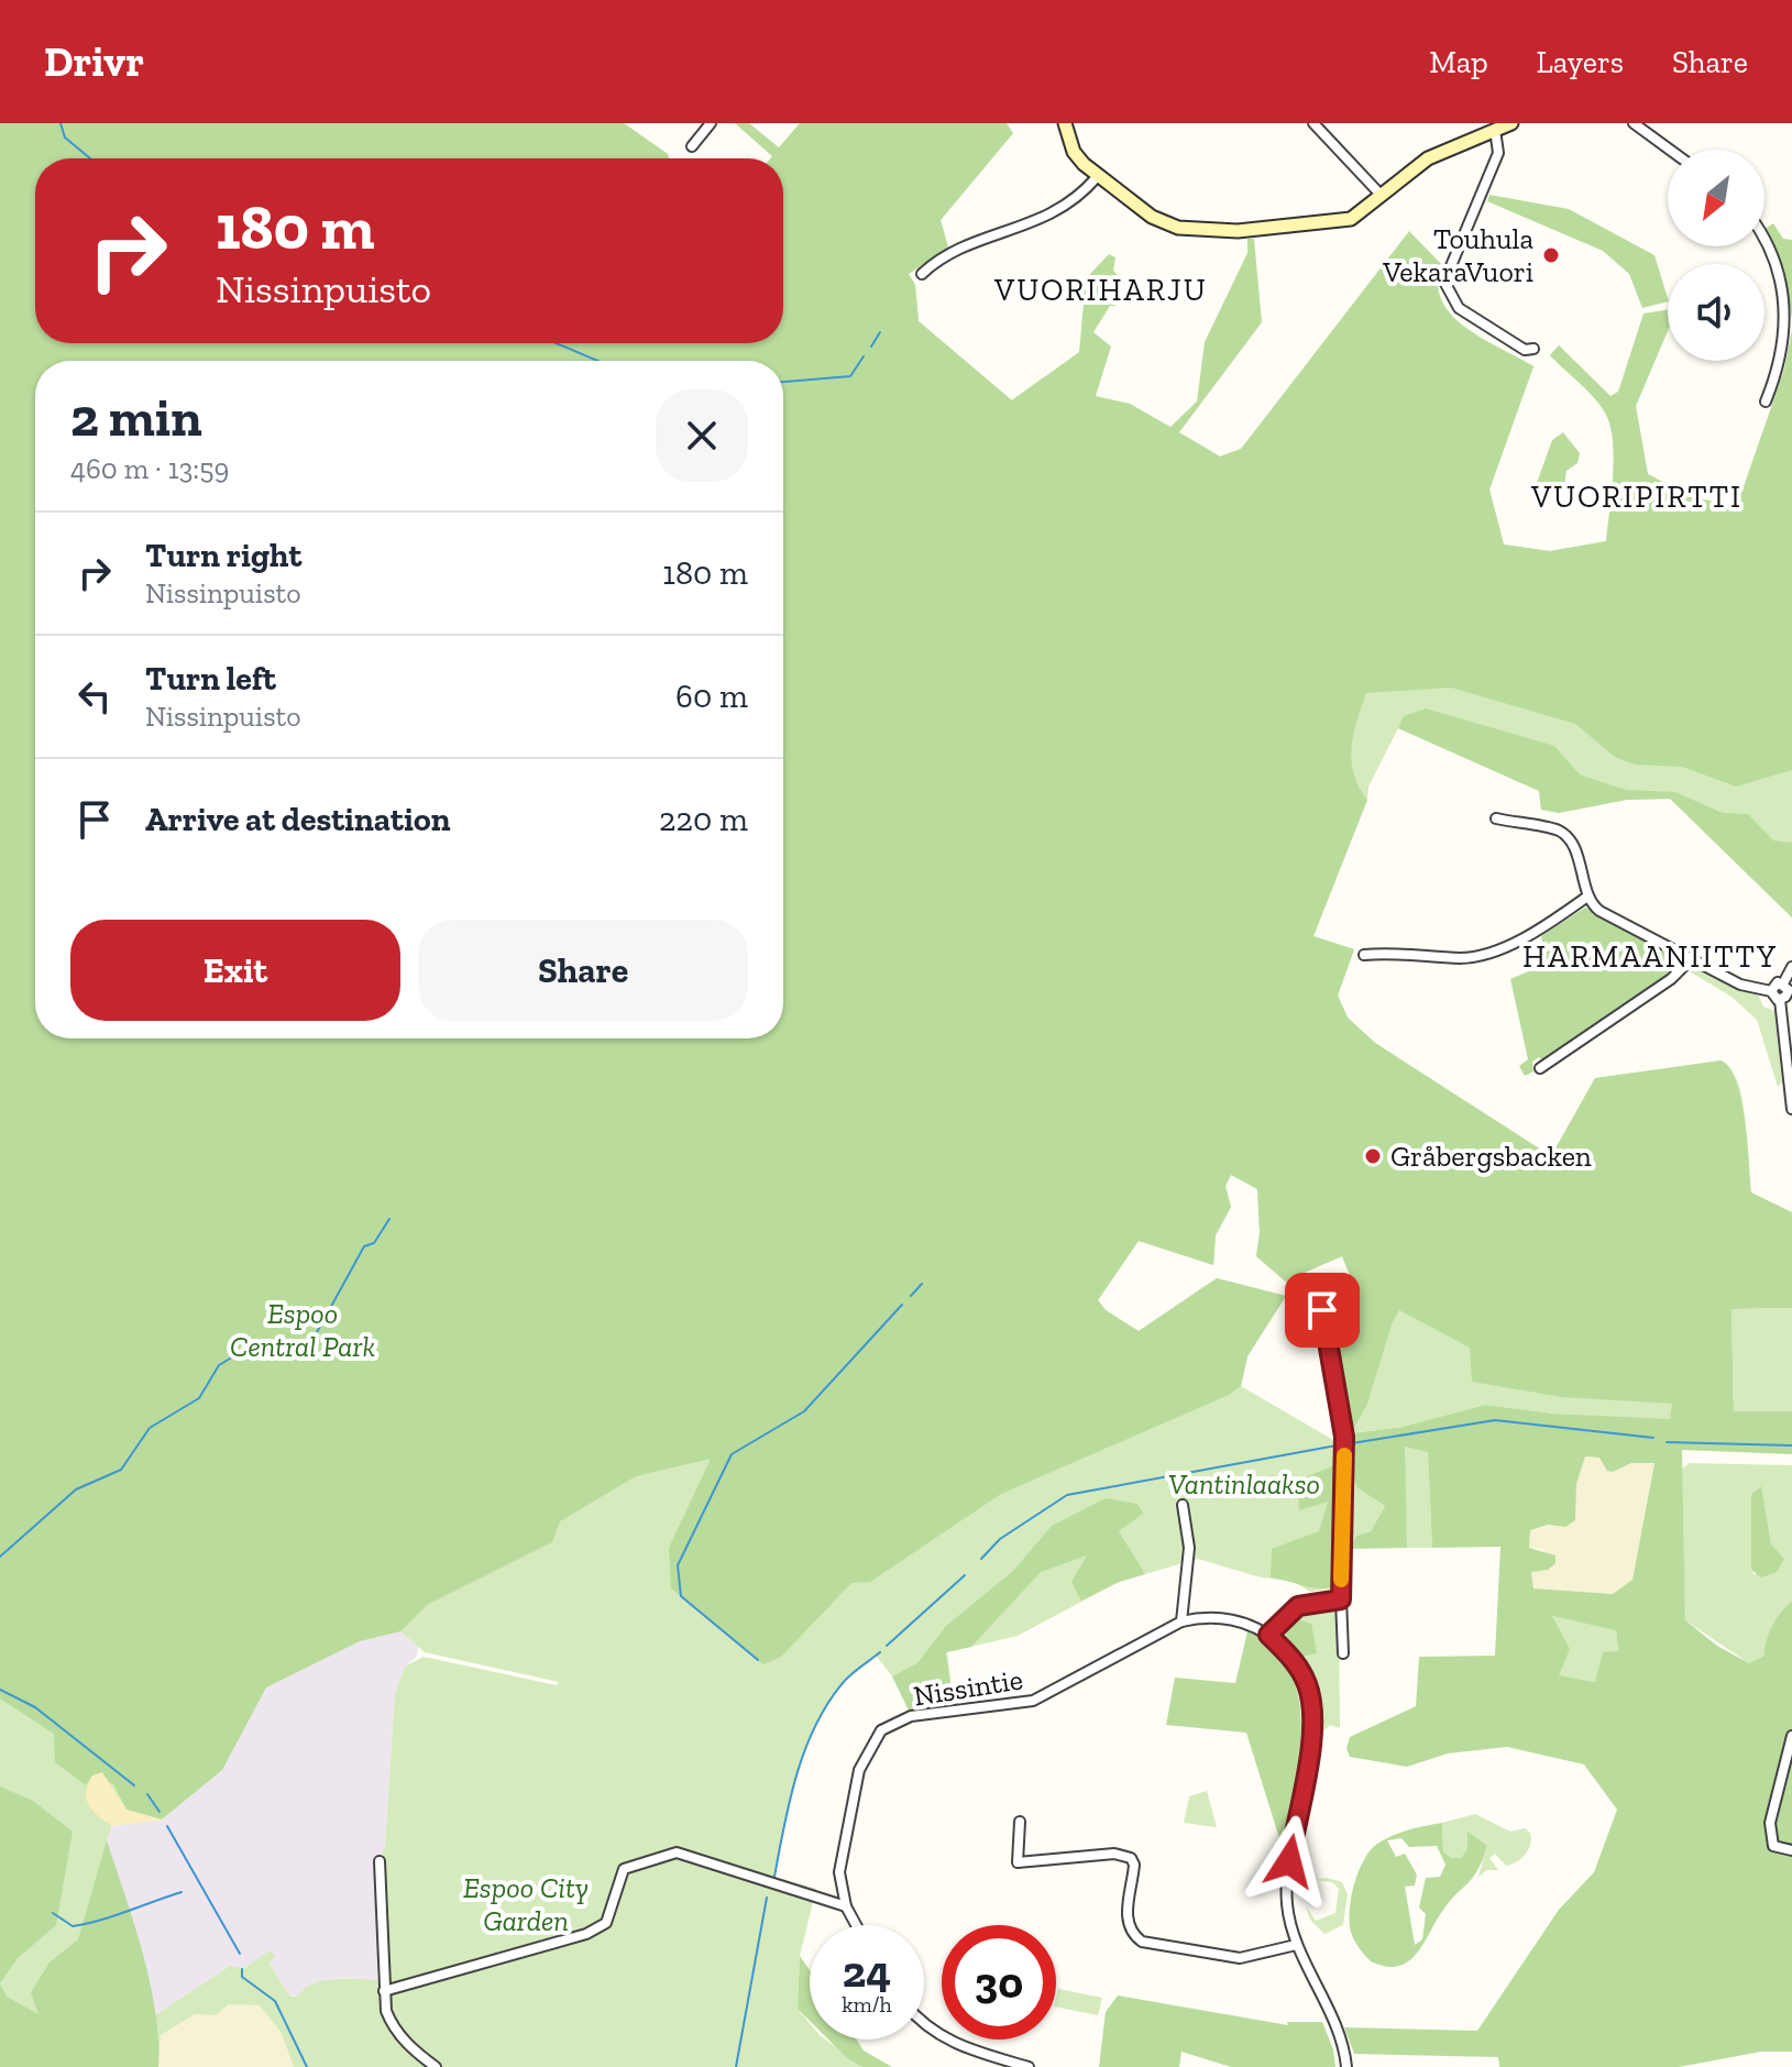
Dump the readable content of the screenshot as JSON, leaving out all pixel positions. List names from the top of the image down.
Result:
{
  "streets": {
    "street": ["Nissintie"]
  },
  "districts": ["VUORIHARJU", "VUORIPIRTTI", "HARMAANIITTY"],
  "parks": ["Espoo Central Park", "Vantinlaakso", "Espoo City Garden"],
  "places": ["Touhula VekaraVuori", "Gråbergsbacken"],
  "north": "bottom left",
  "page": {
    "header": "Drivr",
    "nav": ["Map", "Layers", "Share"],
    "turn": ["180 m", "Nissinpuisto"],
    "heading": ["2 min", "460 m · 13:59"],
    "list": [
      {
        "name": "Turn right",
        "note": "Nissinpuisto",
        "value": "180 m"
      },
      {
        "name": "Turn left",
        "note": "Nissinpuisto",
        "value": "60 m"
      },
      {
        "name": "Arrive at destination",
        "value": "220 m"
      }
    ],
    "buttons": ["Exit", "Share"],
    "speed": "24 km/h",
    "limit": "30"
  }
}
